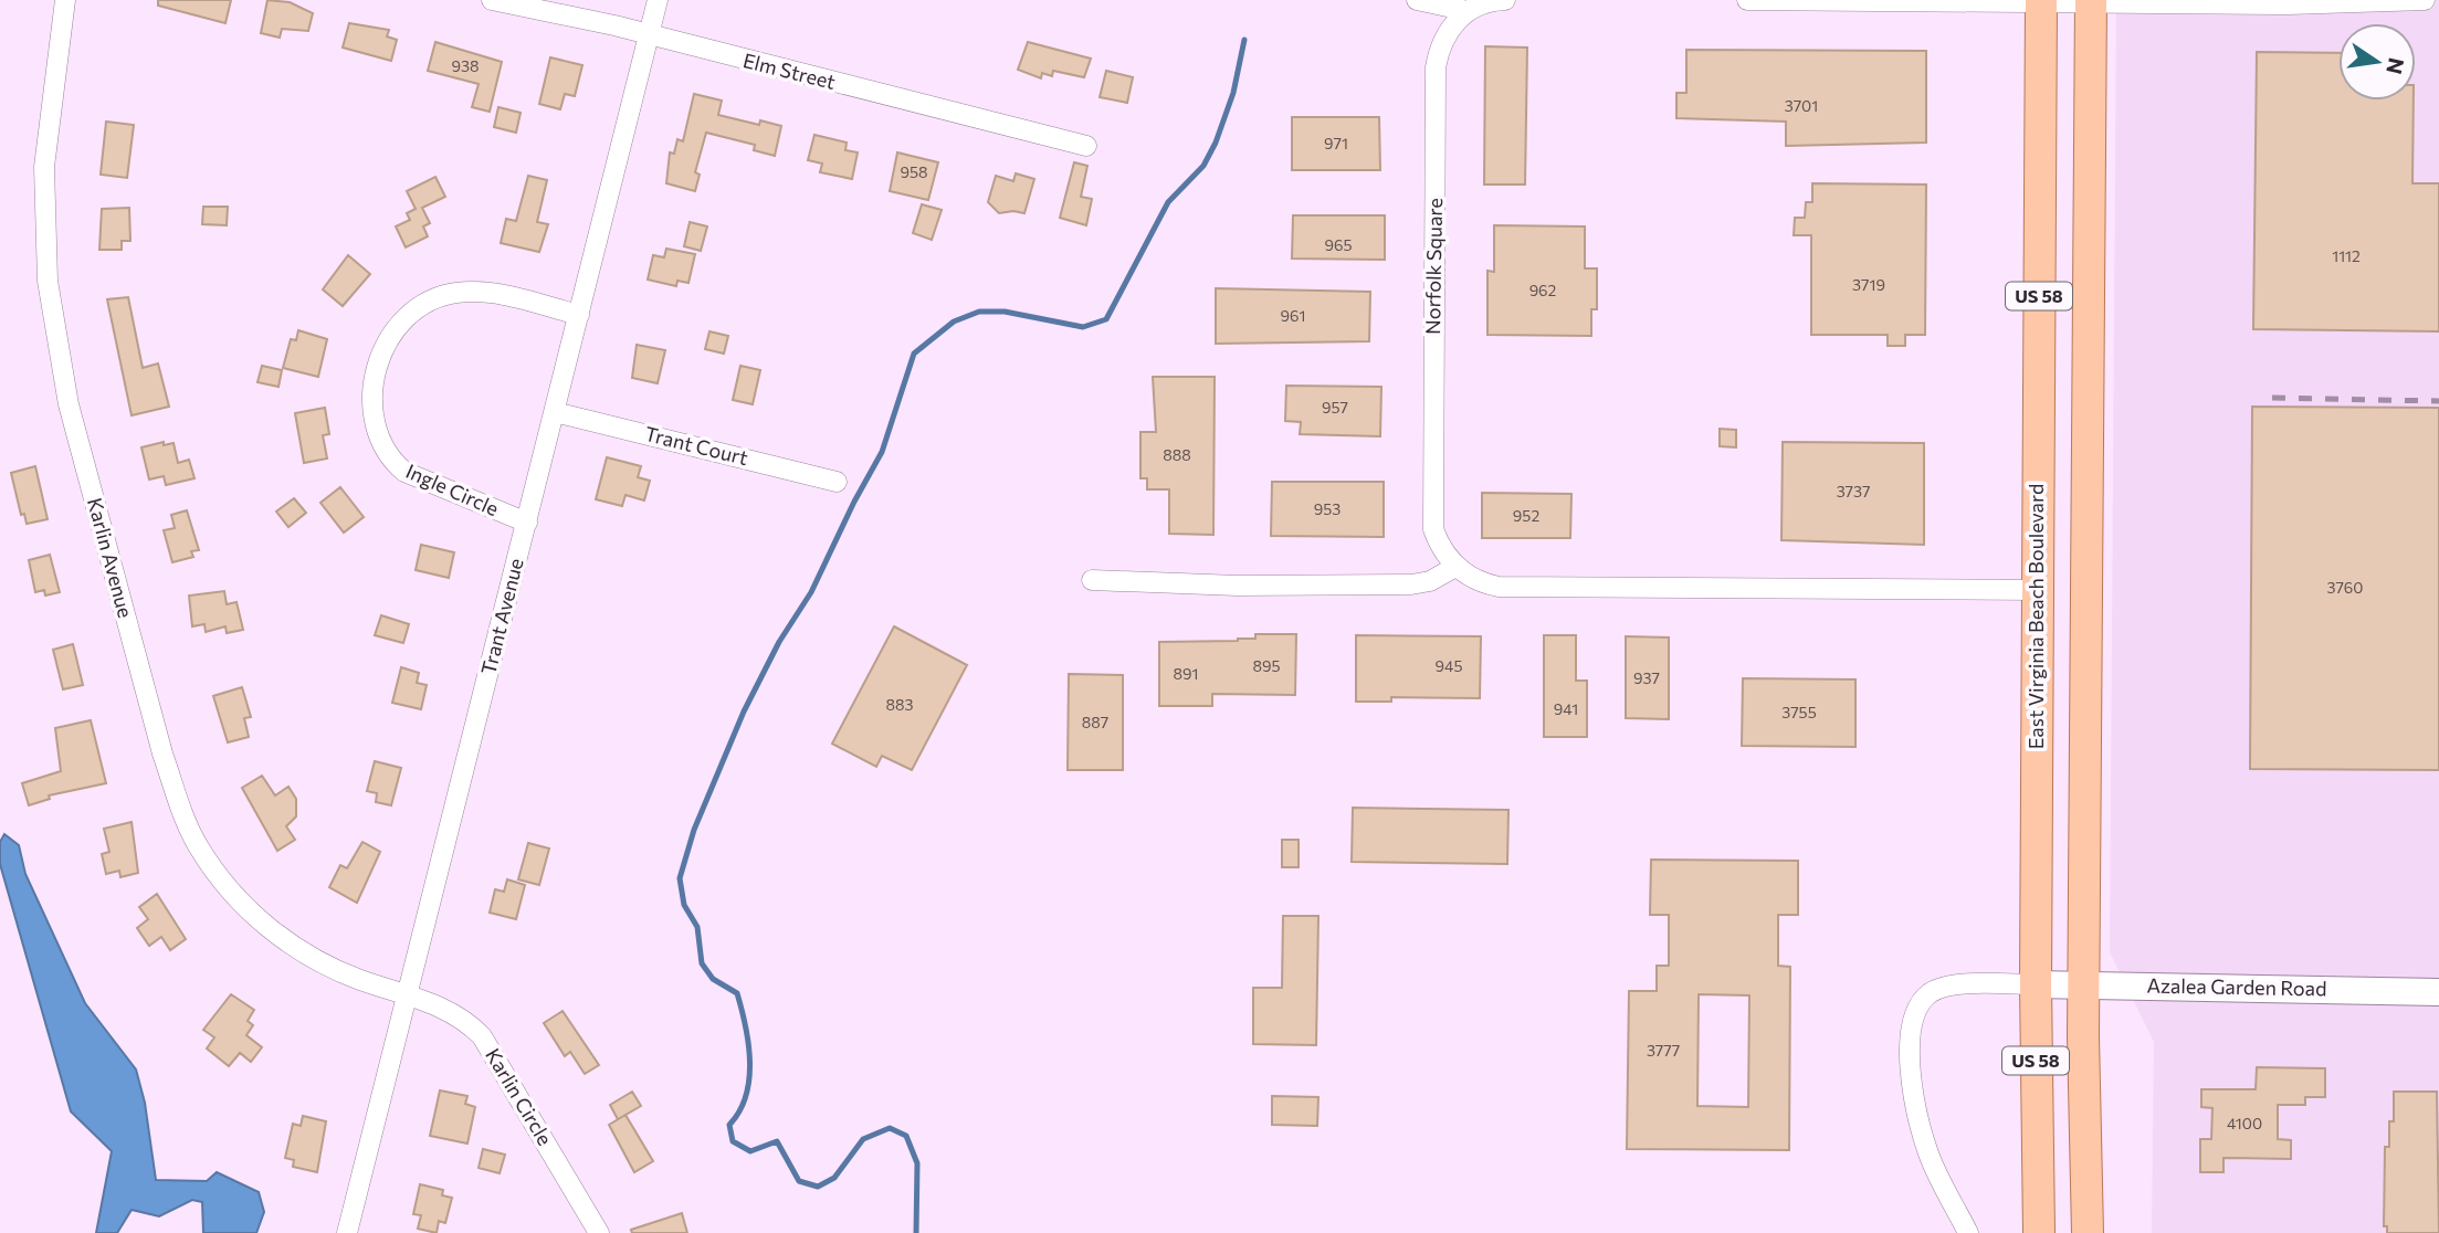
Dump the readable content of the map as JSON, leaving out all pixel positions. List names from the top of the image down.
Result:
{
  "streets": {
    "main road": ["US 58", "East Virginia Beach Boulevard", "Azalea Garden Road"],
    "street": [
      "Elm Street",
      "Norfolk Square",
      "Trant Court",
      "Ingle Circle",
      "Karlin Avenue",
      "Trant Avenue",
      "Karlin Circle"
    ]
  },
  "crossings": [
    ["Elm Street", "Trant Avenue"],
    ["US 58", "Azalea Garden Road"],
    ["Trant Court", "Trant Avenue"],
    ["Ingle Circle", "Trant Avenue"],
    ["Karlin Avenue", "Trant Avenue"],
    ["Karlin Avenue", "Karlin Circle"],
    ["Trant Avenue", "Karlin Circle"],
    ["East Virginia Beach Boulevard", "Azalea Garden Road"]
  ],
  "house_numbers": [
    "938",
    "3701",
    "971",
    "958",
    "965",
    "1112",
    "3719",
    "962",
    "961",
    "957",
    "888",
    "3737",
    "953",
    "952",
    "3760",
    "895",
    "945",
    "891",
    "937",
    "883",
    "941",
    "3755",
    "887",
    "3777",
    "4100"
  ],
  "north": "right"
}
